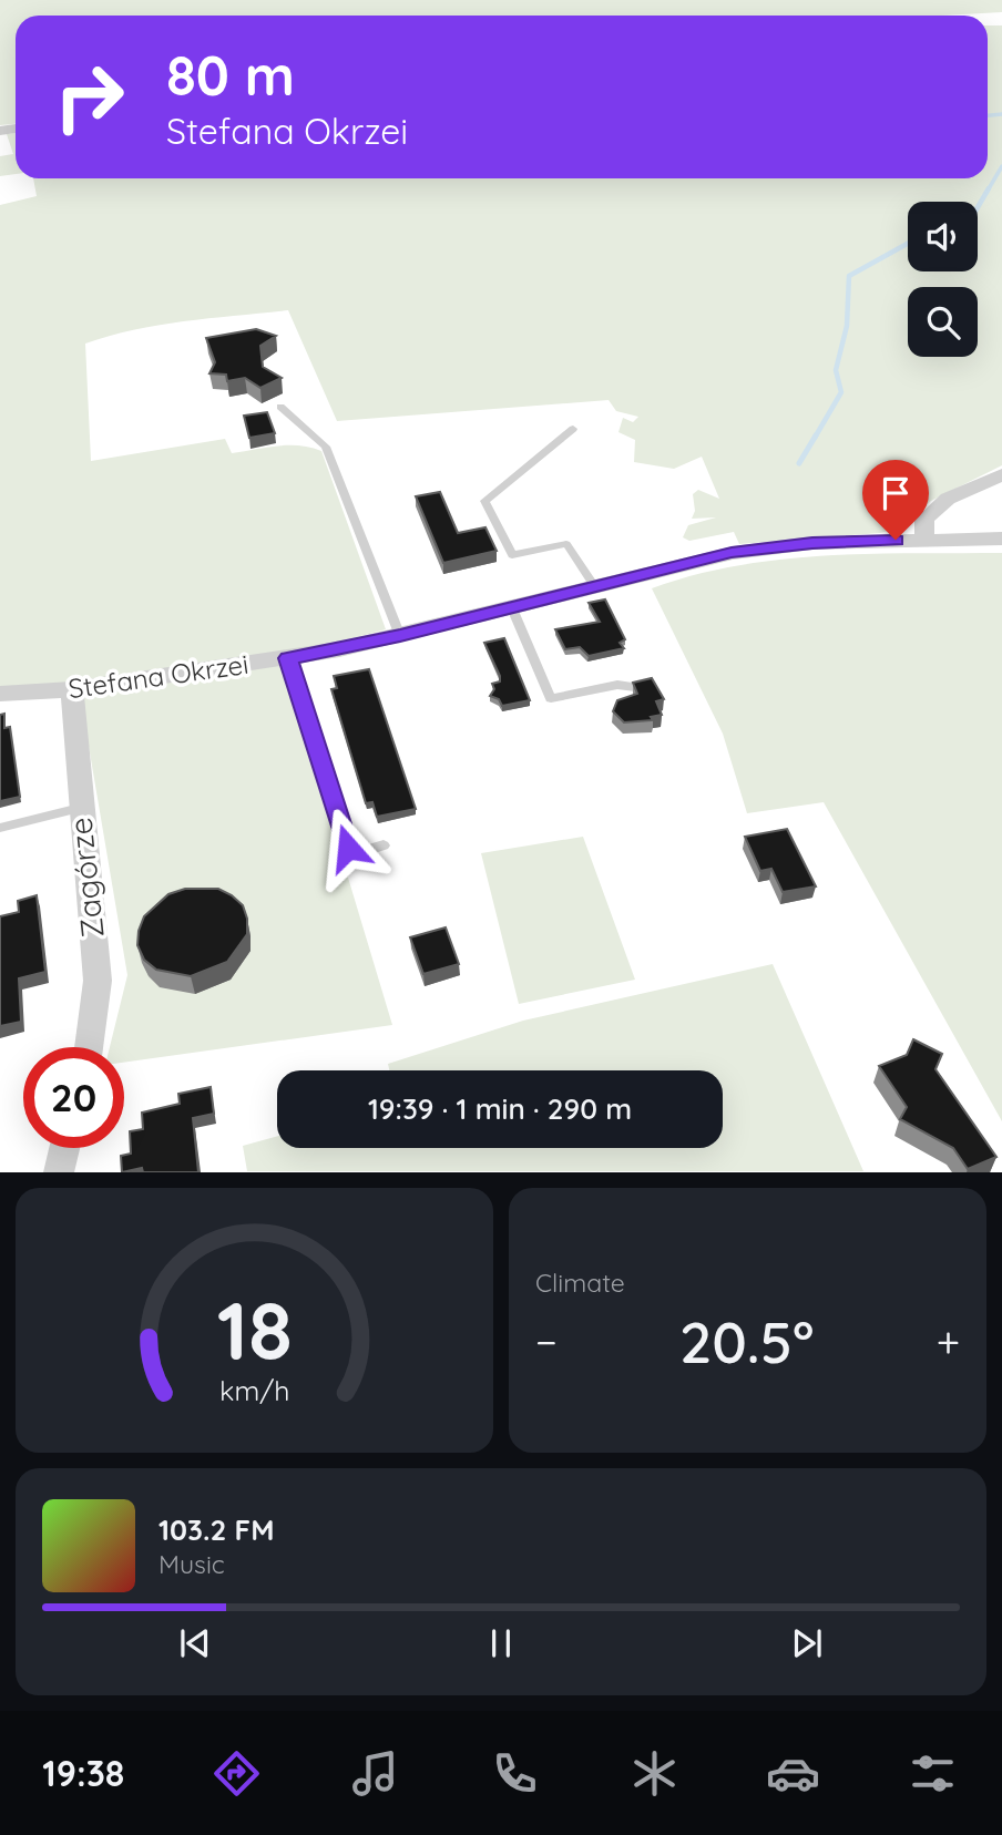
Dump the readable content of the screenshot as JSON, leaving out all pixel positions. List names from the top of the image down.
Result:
{
  "streets": {
    "street": ["Stefana Okrzei", "Zagórze"]
  },
  "crossings": [
    ["Stefana Okrzei", "Zagórze"]
  ],
  "page": {
    "turn": ["80 m", "Stefana Okrzei"],
    "limit": "20",
    "trip": "19:39 · 1 min · 290 m",
    "tile": "Climate",
    "heat": ["−", "20.5°", "+"],
    "song": ["103.2 FM", "Music"],
    "tabs": "19:38",
    "gauge": ["18", "km/h"]
  }
}
